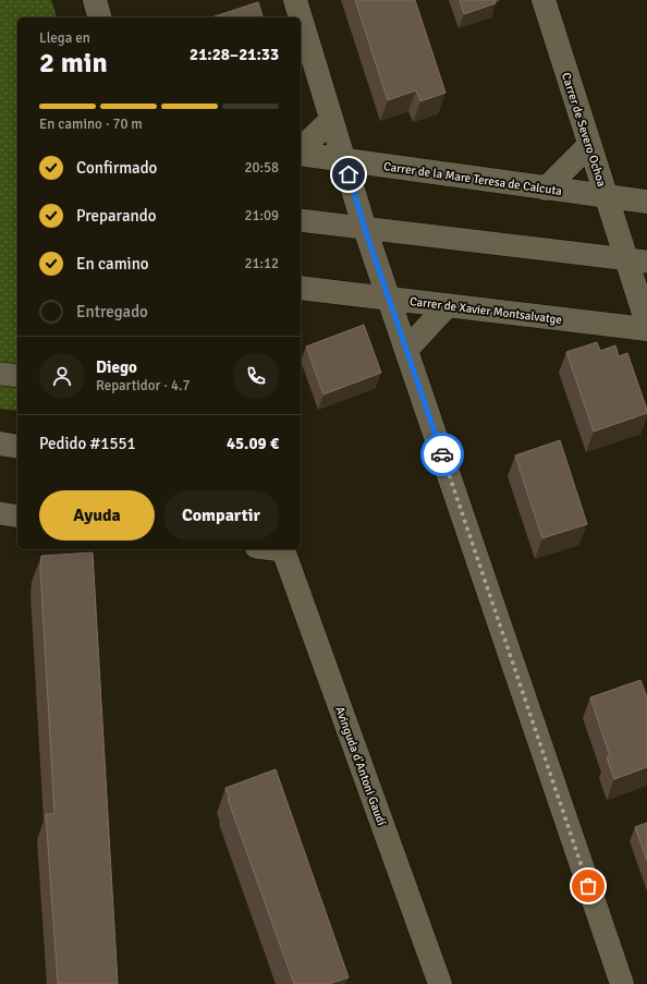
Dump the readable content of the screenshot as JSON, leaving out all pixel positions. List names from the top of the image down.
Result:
{
  "streets": {
    "street": [
      "Carrer de Severo Ochoa",
      "Carrer de la Mare Teresa de Calcuta",
      "Carrer de Xavier Montsalvatge",
      "Avinguda d'Antoni Gaudí"
    ]
  },
  "crossings": [
    ["Carrer de Severo Ochoa", "Carrer de la Mare Teresa de Calcuta"]
  ],
  "page": {
    "heading": ["2 min", "Llega en", "21:28–21:33"],
    "panel": [
      "Diego",
      "Repartidor · 4.7",
      "Pedido #1551",
      "45.09 €"
    ],
    "bar": "En camino · 70 m",
    "list": [
      ["Confirmado", "20:58"],
      ["Preparando", "21:09"],
      ["En camino", "21:12"],
      "Entregado"
    ],
    "buttons": ["Ayuda", "Compartir"]
  }
}
